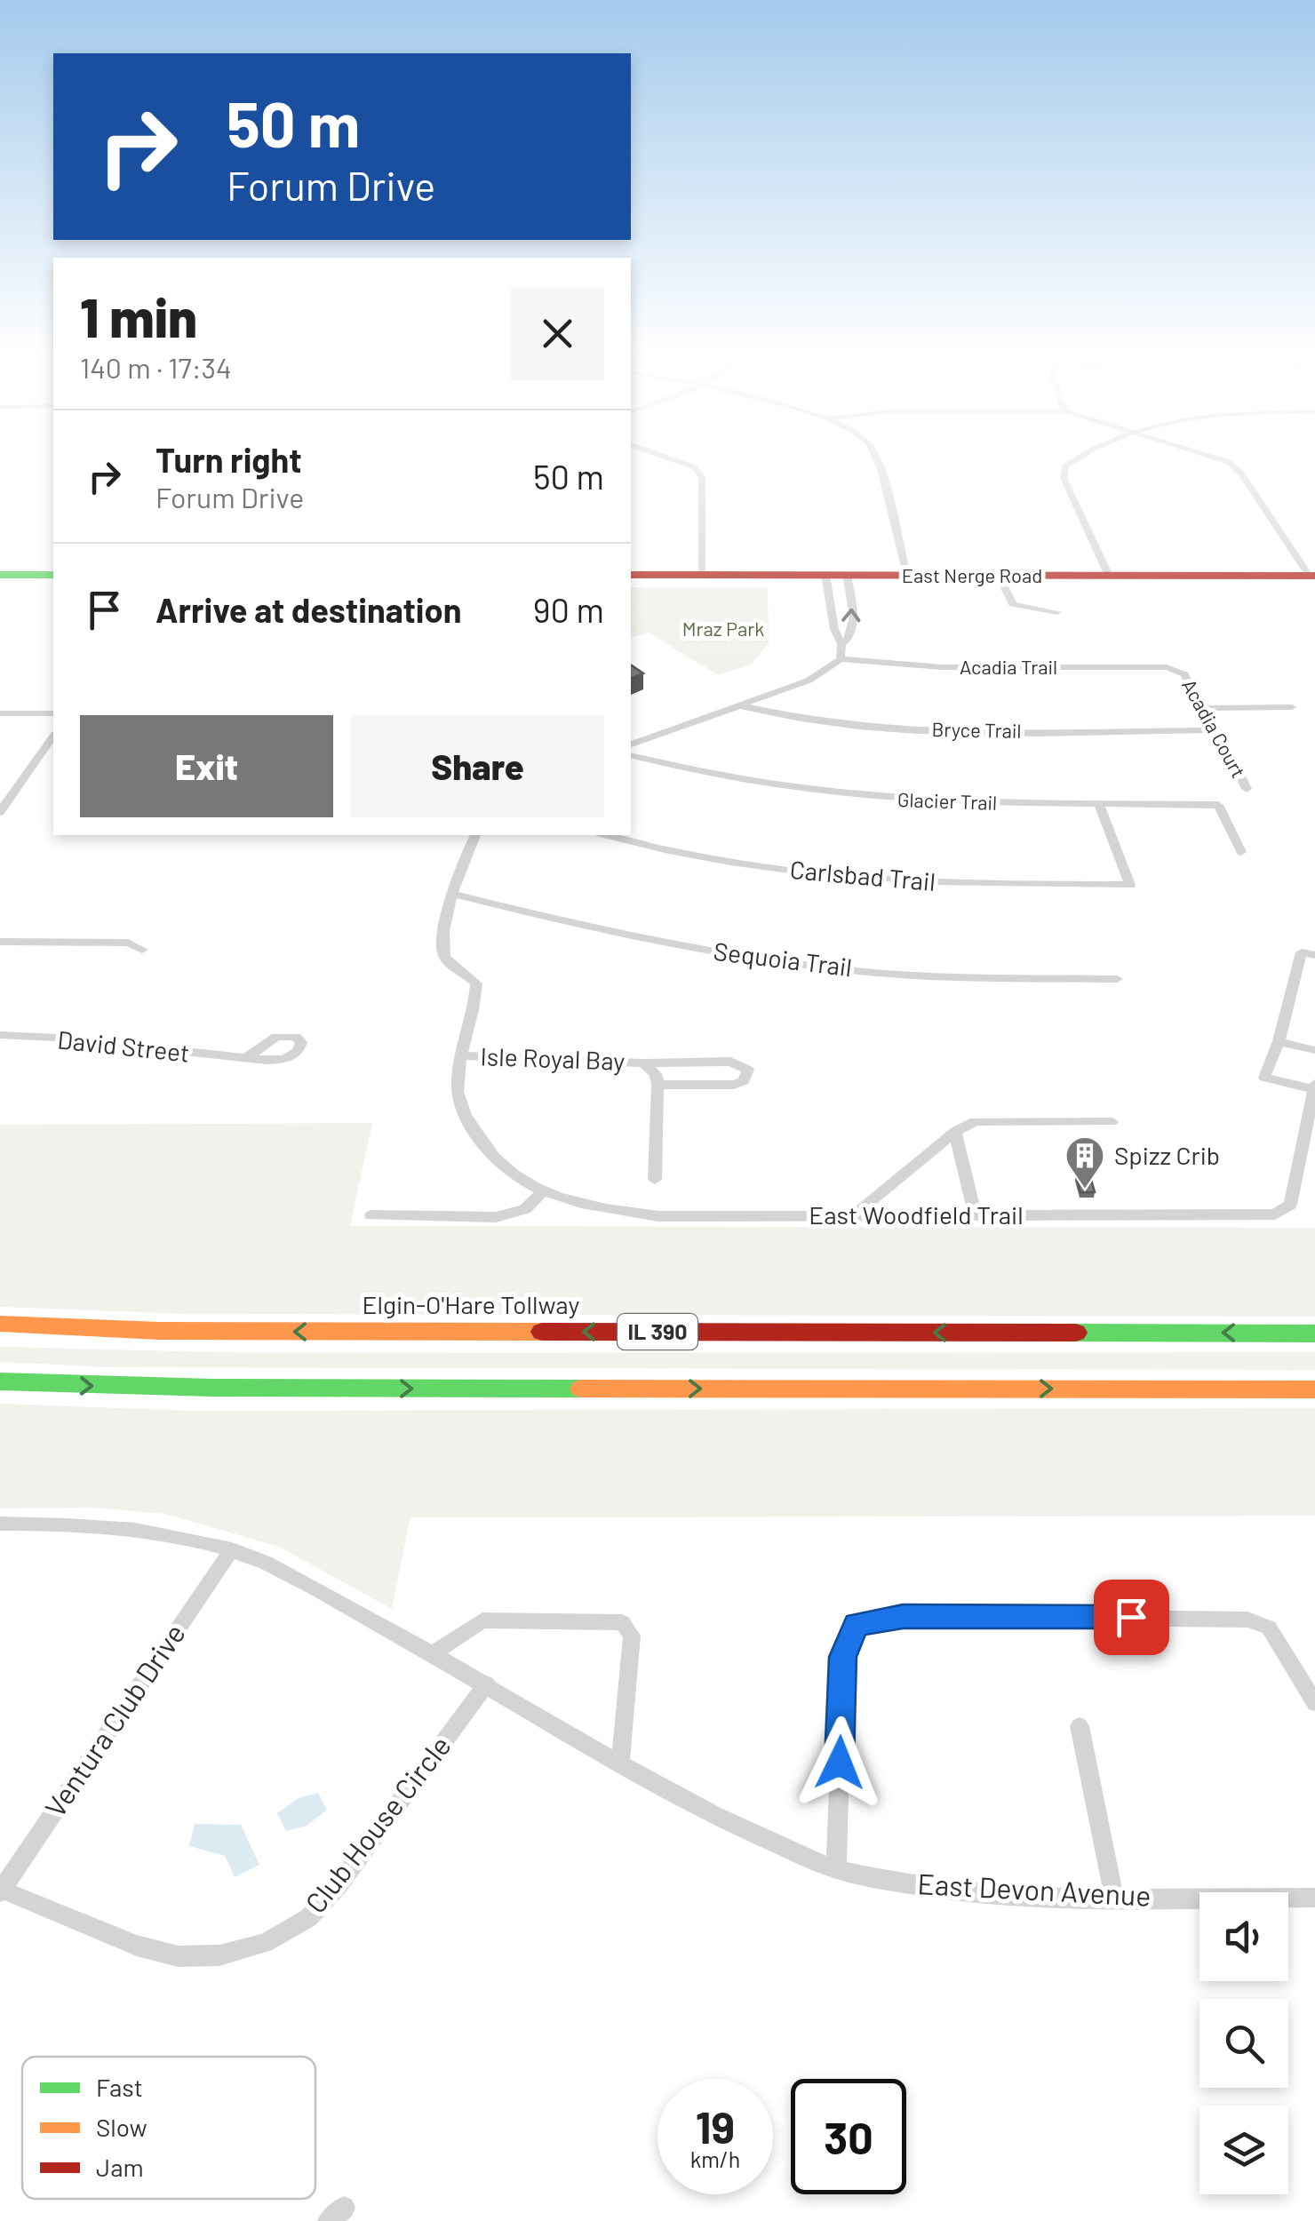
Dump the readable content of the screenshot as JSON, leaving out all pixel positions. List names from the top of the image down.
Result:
{
  "streets": {
    "main road": ["East Nerge Road", "Elgin-O'Hare Tollway", "IL 390"],
    "street": [
      "Acadia Trail",
      "Acadia Court",
      "Bryce Trail",
      "Glacier Trail",
      "Carlsbad Trail",
      "Sequoia Trail",
      "David Street",
      "Isle Royal Bay",
      "East Woodfield Trail",
      "Ventura Club Drive",
      "Club House Circle",
      "East Devon Avenue"
    ]
  },
  "crossings": [
    ["Acadia Trail", "Acadia Court"],
    ["Acadia Court", "Bryce Trail"],
    ["Glacier Trail", "Carlsbad Trail"],
    ["Ventura Club Drive", "Club House Circle"],
    ["Ventura Club Drive", "East Devon Avenue"],
    ["Club House Circle", "East Devon Avenue"]
  ],
  "parks": ["Mraz Park"],
  "places": {
    "building": ["Spizz Crib"]
  },
  "legend": ["Fast", "Slow", "Jam"],
  "page": {
    "turn": ["50 m", "Forum Drive"],
    "heading": ["1 min", "140 m · 17:34"],
    "list": [
      {
        "name": "Turn right",
        "note": "Forum Drive",
        "value": "50 m"
      },
      {
        "name": "Arrive at destination",
        "value": "90 m"
      }
    ],
    "buttons": ["Exit", "Share"],
    "speed": "19 km/h",
    "limit": "30"
  }
}
